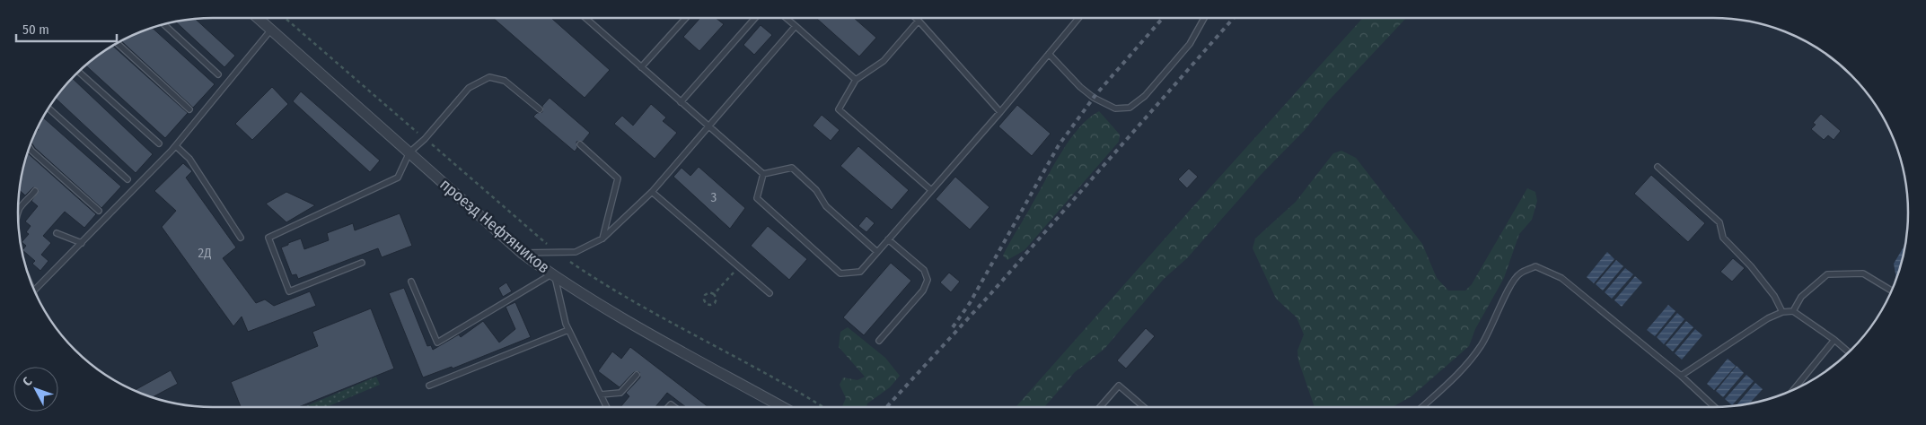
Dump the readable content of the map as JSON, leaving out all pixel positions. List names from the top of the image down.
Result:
{
  "streets": {
    "street": ["проезд Нефтяников"]
  },
  "house_numbers": ["3", "2Д"],
  "scale_bar": "50 m",
  "north": "top left"
}
